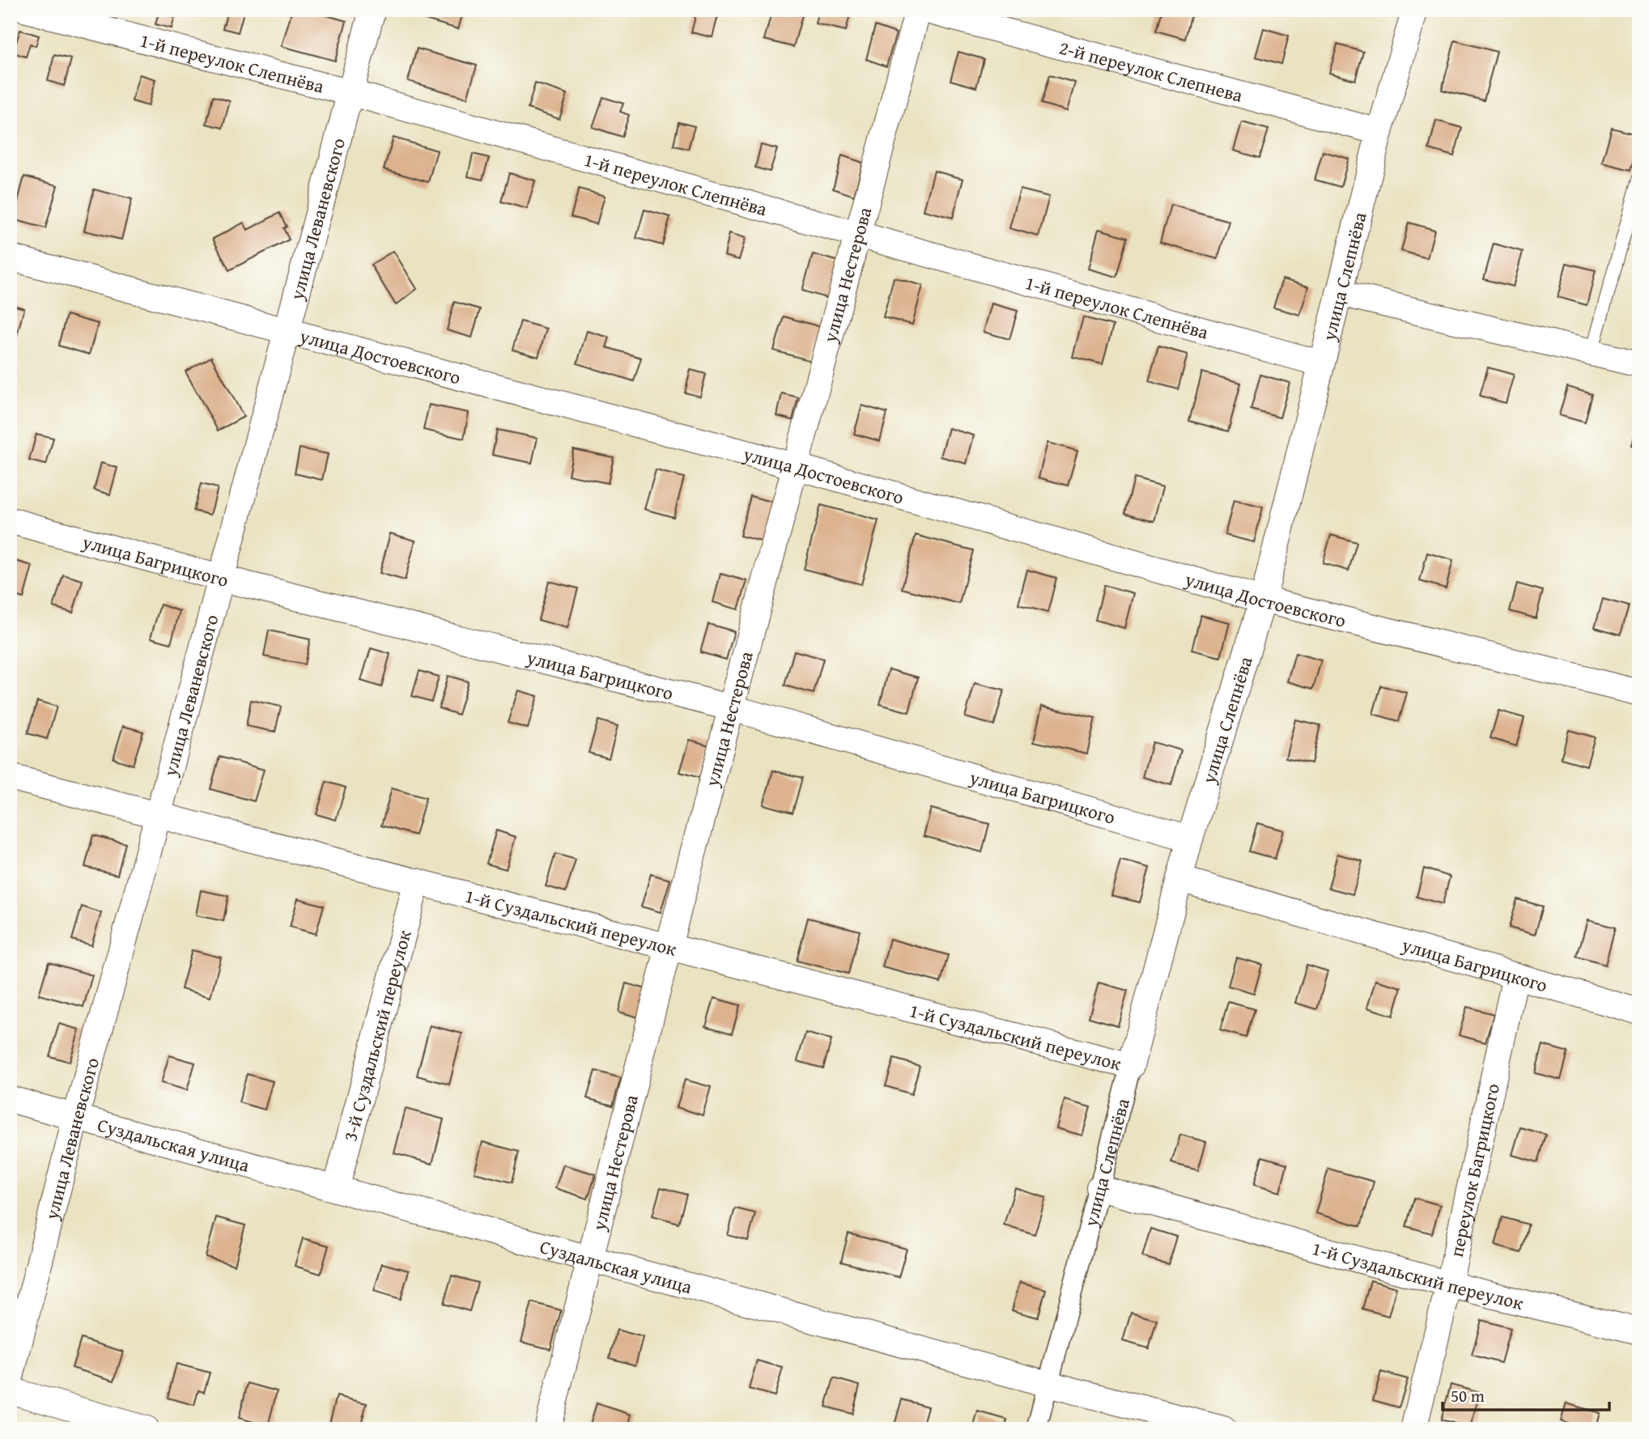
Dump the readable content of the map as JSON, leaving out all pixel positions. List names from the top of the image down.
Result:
{
  "streets": {
    "street": [
      "1-й переулок Слепнёва",
      "2-й переулок Слепнева",
      "улица Леваневского",
      "улица Нестерова",
      "улица Слепнёва",
      "улица Достоевского",
      "улица Багрицкого",
      "1-й Суздальский переулок",
      "3-й Суздальский переулок",
      "Суздальская улица",
      "переулок Багрицкого"
    ]
  },
  "crossings": [
    ["1-й переулок Слепнёва", "улица Леваневского"],
    ["1-й переулок Слепнёва", "улица Нестерова"],
    ["1-й переулок Слепнёва", "улица Слепнёва"],
    ["2-й переулок Слепнева", "улица Слепнёва"],
    ["улица Леваневского", "улица Достоевского"],
    ["улица Леваневского", "улица Багрицкого"],
    ["улица Леваневского", "1-й Суздальский переулок"],
    ["улица Леваневского", "Суздальская улица"],
    ["улица Нестерова", "улица Достоевского"],
    ["улица Нестерова", "улица Багрицкого"],
    ["улица Нестерова", "1-й Суздальский переулок"],
    ["улица Нестерова", "Суздальская улица"],
    ["улица Слепнёва", "улица Достоевского"],
    ["улица Слепнёва", "улица Багрицкого"],
    ["улица Слепнёва", "1-й Суздальский переулок"],
    ["улица Слепнёва", "Суздальская улица"],
    ["улица Багрицкого", "переулок Багрицкого"],
    ["1-й Суздальский переулок", "3-й Суздальский переулок"],
    ["1-й Суздальский переулок", "переулок Багрицкого"],
    ["3-й Суздальский переулок", "Суздальская улица"]
  ],
  "scale_bar": "50 m"
}
